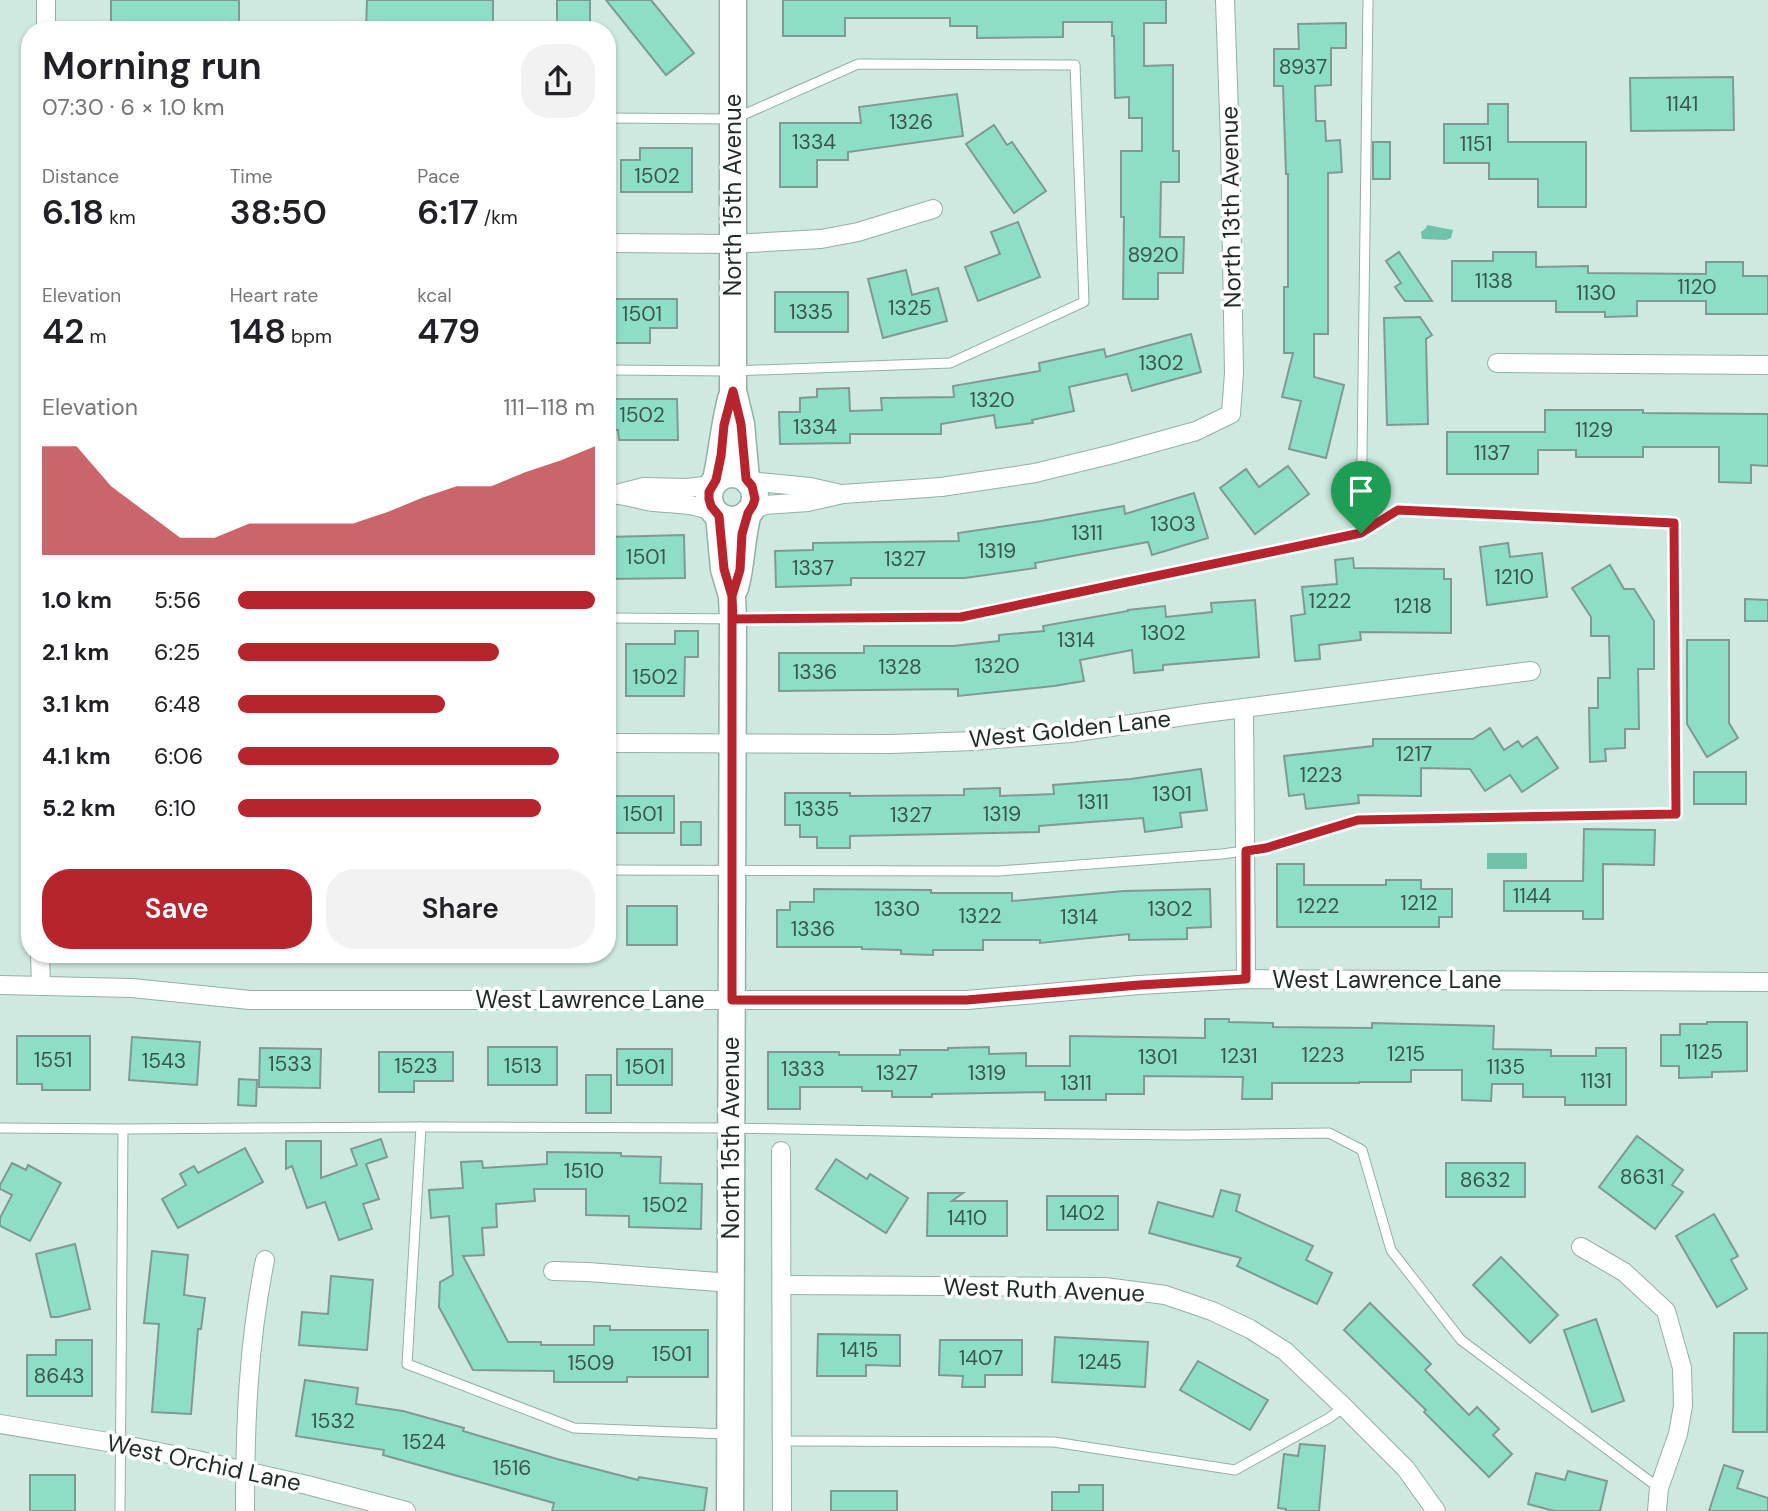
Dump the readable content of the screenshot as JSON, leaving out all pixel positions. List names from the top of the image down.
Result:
{
  "streets": {
    "street": [
      "North 15th Avenue",
      "North 13th Avenue",
      "West Golden Lane",
      "West Lawrence Lane",
      "West Ruth Avenue",
      "West Orchid Lane"
    ]
  },
  "crossings": [
    ["North 15th Avenue", "West Golden Lane"],
    ["North 15th Avenue", "West Lawrence Lane"],
    ["North 15th Avenue", "West Ruth Avenue"]
  ],
  "house_numbers": [
    "8937",
    "1141",
    "1326",
    "1334",
    "1151",
    "1502",
    "8920",
    "1138",
    "1120",
    "1130",
    "1325",
    "1335",
    "1501",
    "1302",
    "1320",
    "1502",
    "1334",
    "1129",
    "1137",
    "1303",
    "1311",
    "1319",
    "1501",
    "1327",
    "1337",
    "1210",
    "1222",
    "1218",
    "1302",
    "1314",
    "1320",
    "1328",
    "1336",
    "1502",
    "1217",
    "1223",
    "1301",
    "1311",
    "1335",
    "1501",
    "1319",
    "1327",
    "1144",
    "1212",
    "1222",
    "1330",
    "1302",
    "1322",
    "1314",
    "1336",
    "1125",
    "1215",
    "1223",
    "1231",
    "1301",
    "1551",
    "1543",
    "1533",
    "1523",
    "1513",
    "1501",
    "1135",
    "1333",
    "1327",
    "1319",
    "1131",
    "1311",
    "1510",
    "8631",
    "8632",
    "1502",
    "1402",
    "1410",
    "1415",
    "1501",
    "1407",
    "1245",
    "1509",
    "8643",
    "1532",
    "1524",
    "1516"
  ],
  "page": {
    "heading": ["Morning run", "07:30 · 6 × 1.0 km"],
    "stats": [
      ["Distance", "6.18 km"],
      ["Time", "38:50"],
      ["Pace", "6:17 /km"],
      ["Elevation", "42 m"],
      ["Heart rate", "148 bpm"],
      ["kcal", "479"]
    ],
    "chart": ["Elevation", "111–118 m"],
    "list": [
      {
        "name": "1.0 km",
        "note": "5:56"
      },
      {
        "name": "2.1 km",
        "note": "6:25"
      },
      {
        "name": "3.1 km",
        "note": "6:48"
      },
      {
        "name": "4.1 km",
        "note": "6:06"
      },
      {
        "name": "5.2 km",
        "note": "6:10"
      }
    ],
    "buttons": ["Save", "Share"]
  }
}
